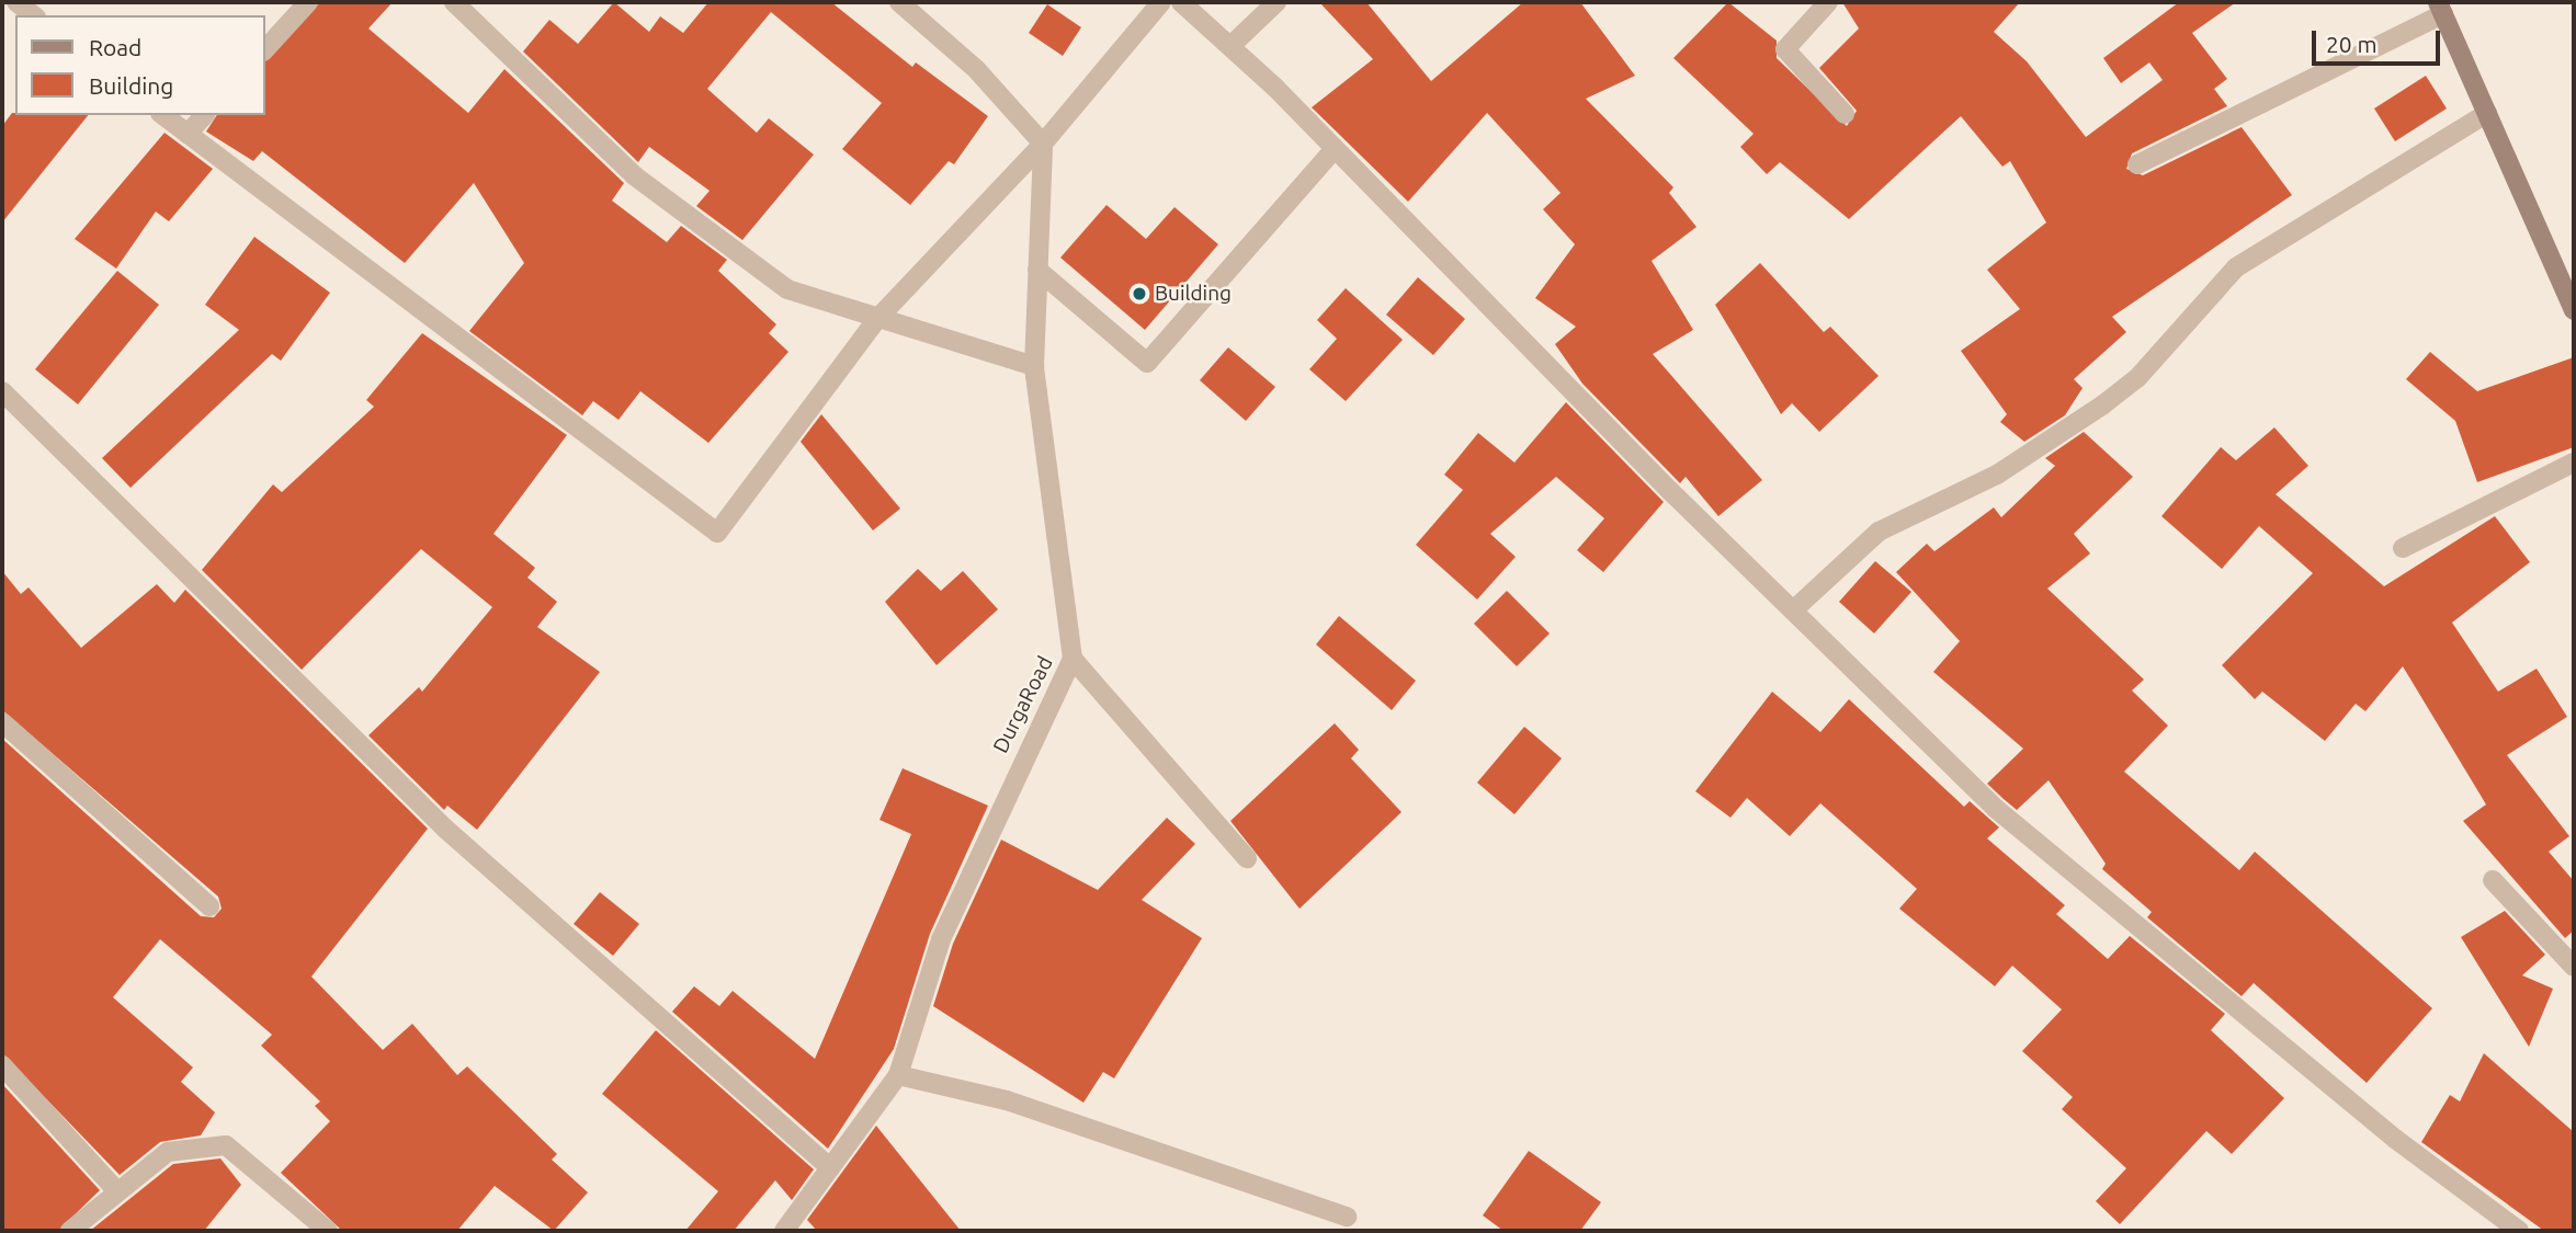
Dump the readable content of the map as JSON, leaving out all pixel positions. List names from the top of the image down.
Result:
{
  "streets": {
    "street": ["DurgaRoad"]
  },
  "places": ["Building"],
  "legend": ["Road", "Building"],
  "scale_bar": "20 m"
}
